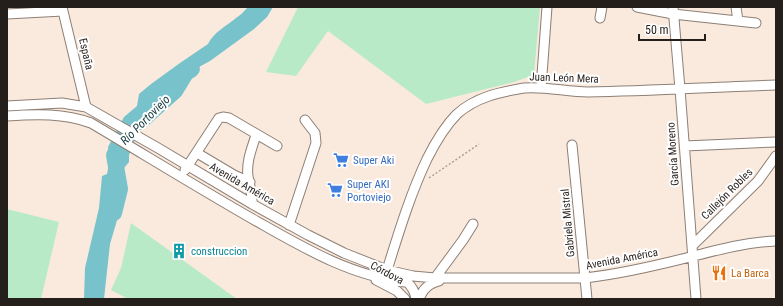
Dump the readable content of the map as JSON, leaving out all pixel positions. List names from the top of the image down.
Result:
{
  "streets": {
    "street": [
      "España",
      "Juan León Mera",
      "García Moreno",
      "Avenida América",
      "Callejón Robles",
      "Gabriela Mistral",
      "Córdova"
    ]
  },
  "crossings": [
    ["España", "Avenida América"],
    ["Juan León Mera", "García Moreno"],
    ["Juan León Mera", "Avenida América"],
    ["Juan León Mera", "Córdova"],
    ["García Moreno", "Avenida América"],
    ["García Moreno", "Callejón Robles"],
    ["Avenida América", "Gabriela Mistral"],
    ["Avenida América", "Córdova"]
  ],
  "water": ["Río Portoviejo"],
  "places": {
    "supermarket": ["Super Aki", "Super AKI Portoviejo"],
    "building": ["construccion"],
    "restaurant": ["La Barca"]
  },
  "scale_bar": "50 m"
}
